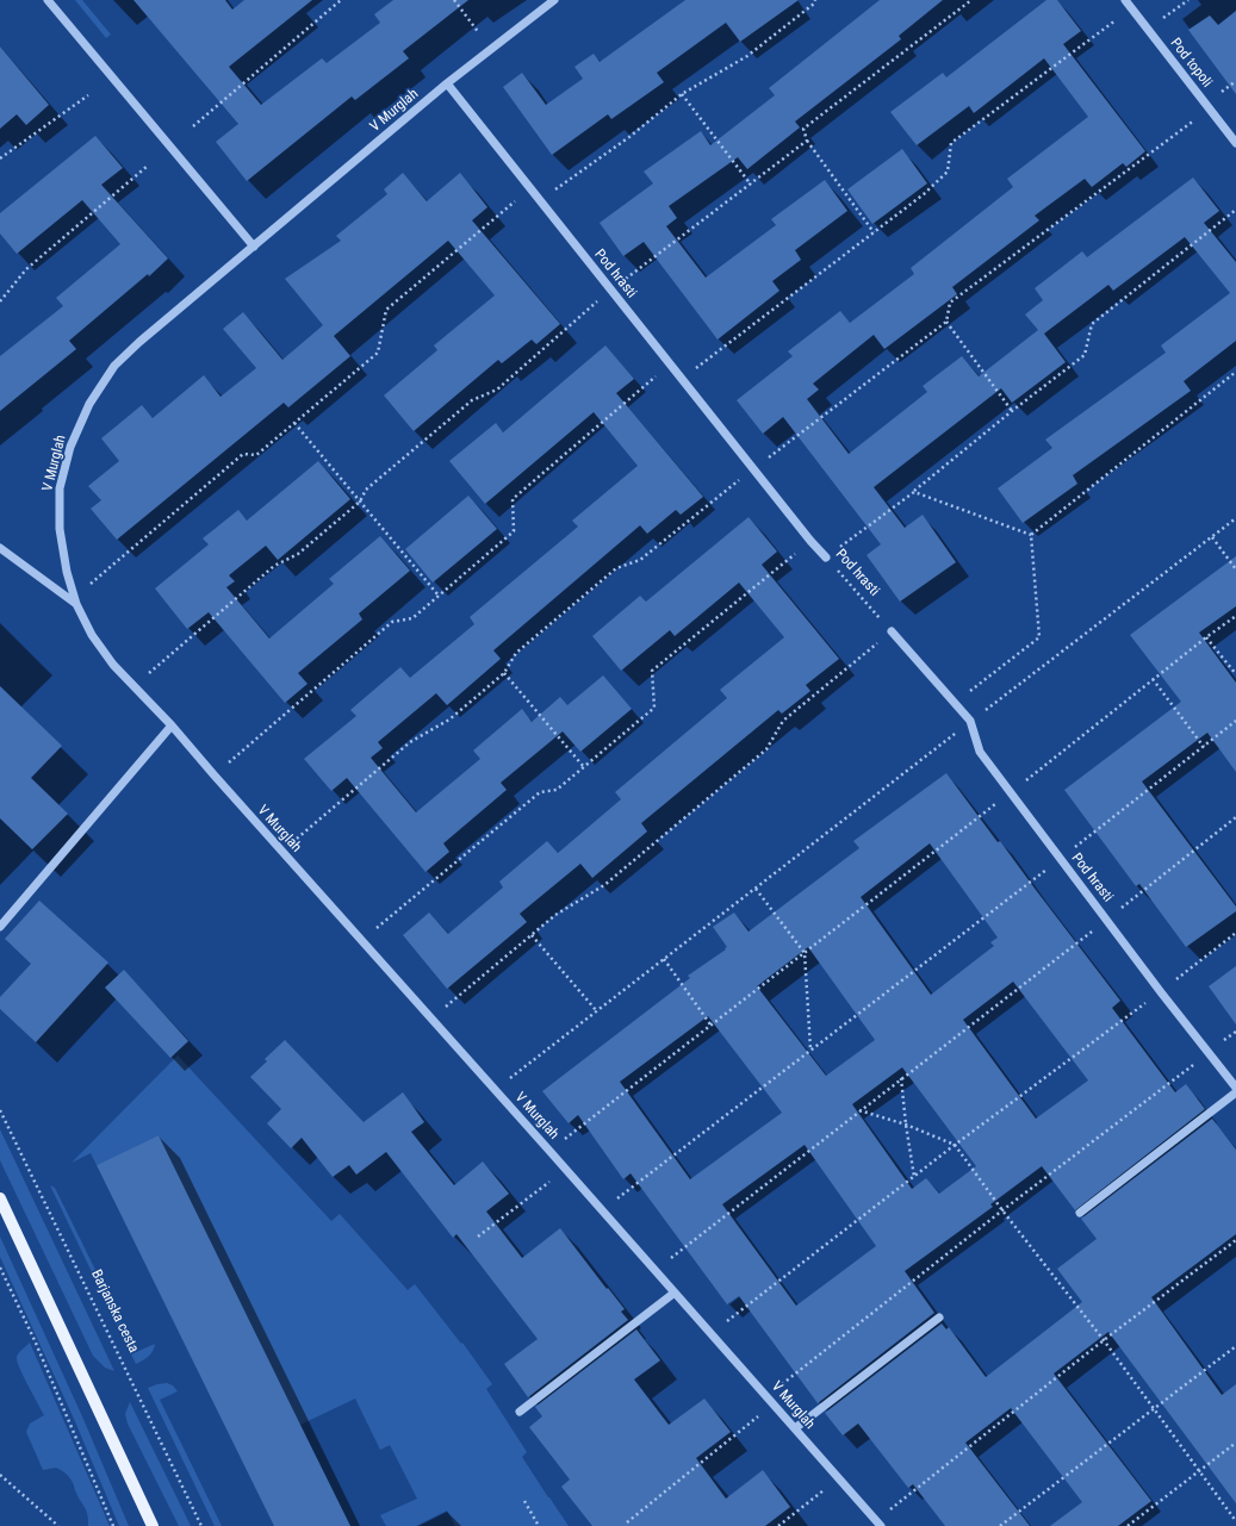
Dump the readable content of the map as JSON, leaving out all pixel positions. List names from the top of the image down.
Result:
{
  "streets": {
    "street": ["Pod topoli", "V Murglah", "Pod hrasti"],
    "path": ["Barjanska cesta"]
  },
  "crossings": [
    ["V Murglah", "Pod hrasti"]
  ]
}
